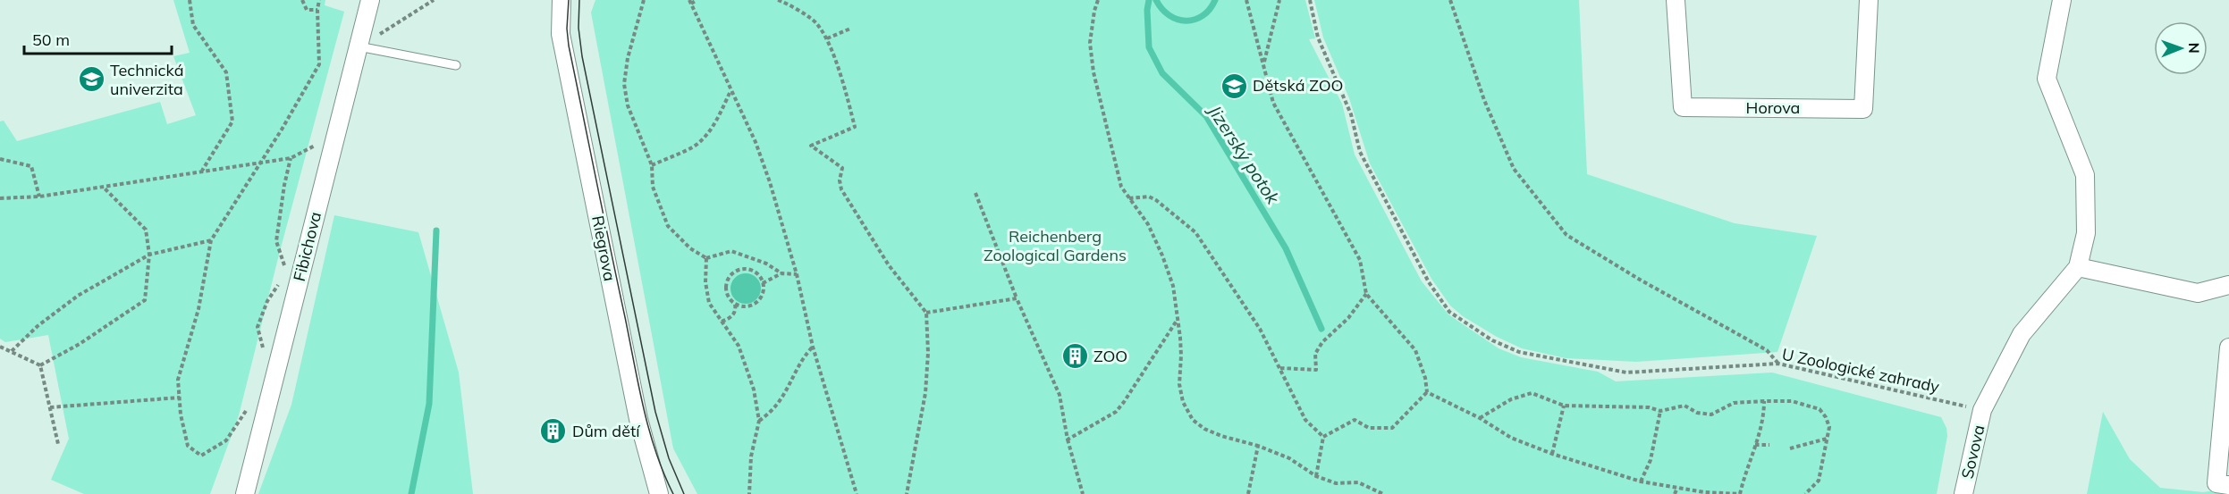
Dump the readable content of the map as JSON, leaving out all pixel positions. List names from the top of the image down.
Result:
{
  "streets": {
    "street": [
      "Horova",
      "Fibichova",
      "Riegrova",
      "Sovova"
    ],
    "path": ["U Zoologické zahrady"]
  },
  "crossings": [
    ["U Zoologické zahrady", "Sovova"]
  ],
  "water": ["Jizerský potok"],
  "parks": ["Reichenberg Zoological Gardens"],
  "places": {
    "school or university": ["Technická univerzita", "Dětská ZOO"],
    "building": ["ZOO", "Dům dětí"]
  },
  "scale_bar": "50 m",
  "north": "right"
}
